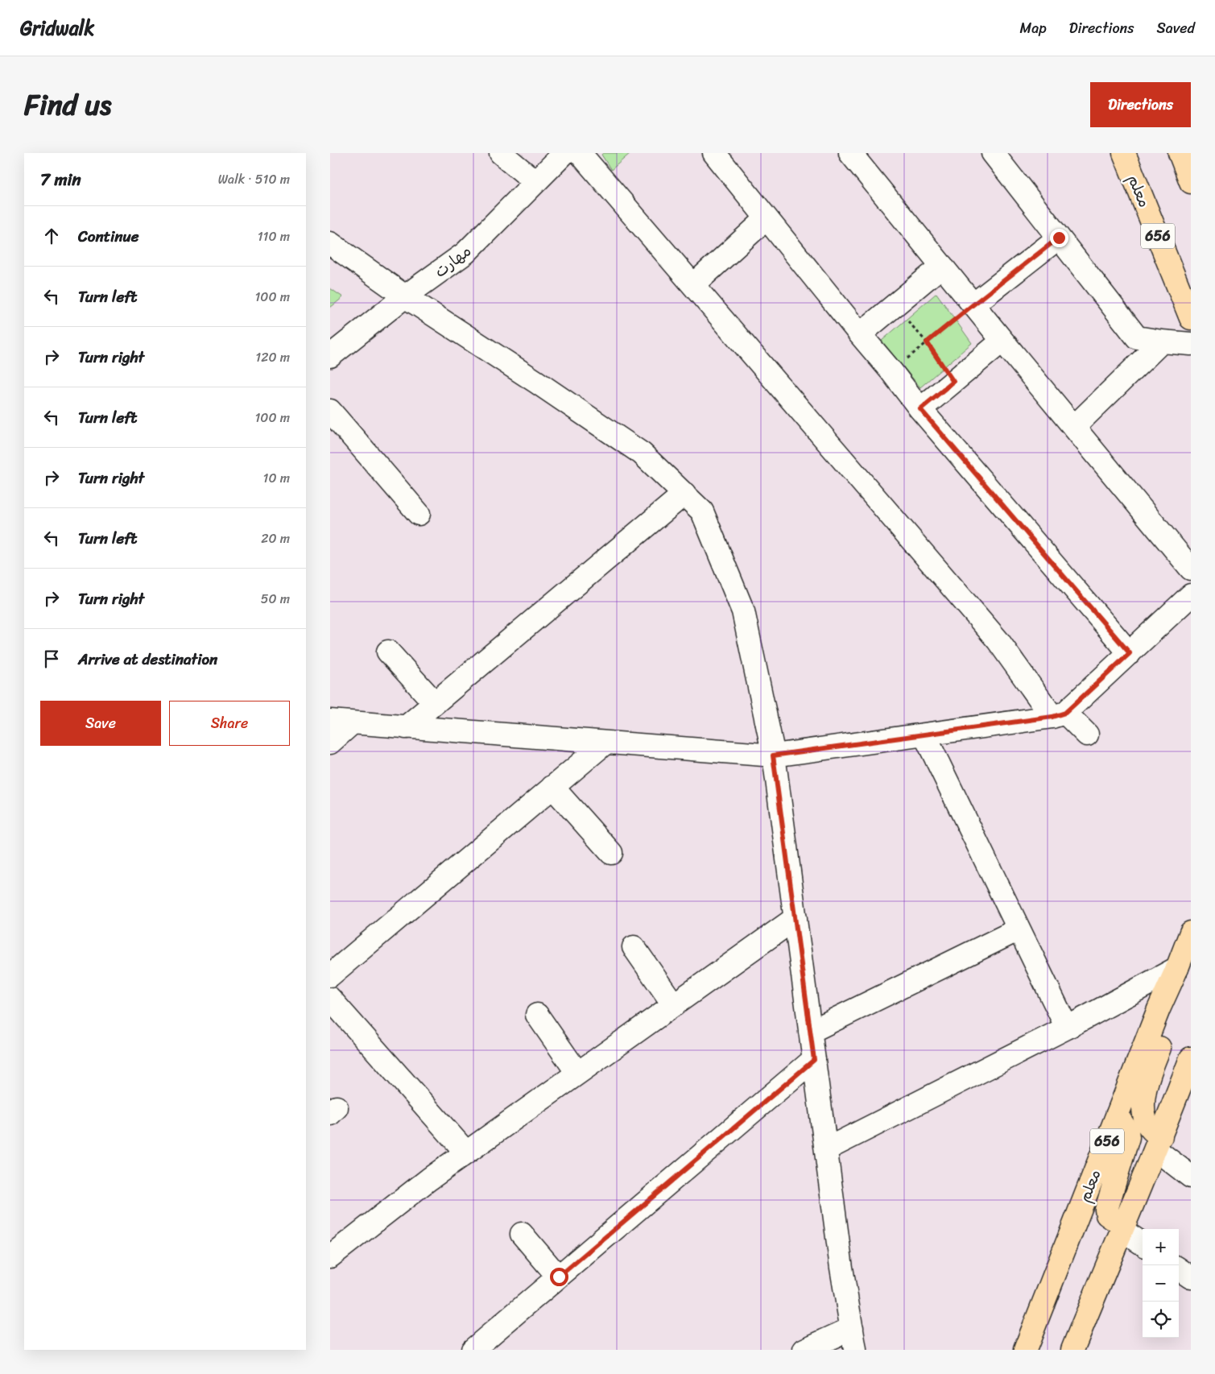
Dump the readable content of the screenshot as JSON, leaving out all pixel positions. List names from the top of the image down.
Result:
{
  "streets": {
    "main road": ["معلم", "656"],
    "street": ["مهارت"]
  },
  "page": {
    "header": "Gridwalk",
    "nav": ["Map", "Directions", "Saved"],
    "title": "Find us",
    "buttons": [
      "Directions",
      ["Save", "Share"]
    ],
    "heading": ["7 min", "Walk · 510 m"],
    "list": [
      ["Continue", "110 m"],
      ["Turn left", "100 m"],
      ["Turn right", "120 m"],
      ["Turn left", "100 m"],
      ["Turn right", "10 m"],
      ["Turn left", "20 m"],
      ["Turn right", "50 m"],
      "Arrive at destination"
    ],
    "map_buttons": ["+", "−"]
  }
}
